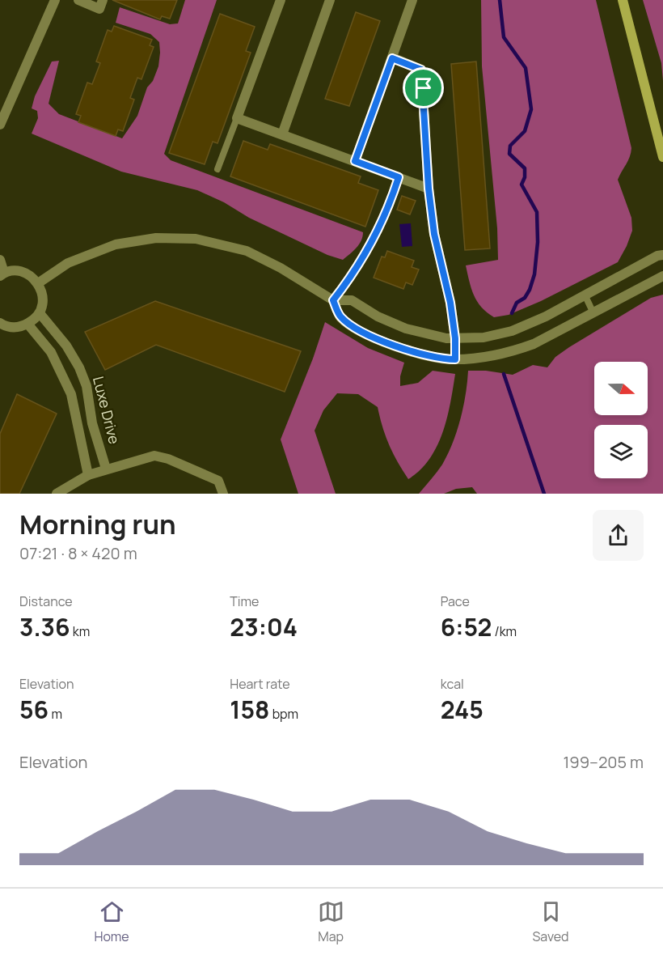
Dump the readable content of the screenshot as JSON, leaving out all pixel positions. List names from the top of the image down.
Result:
{
  "streets": {
    "street": ["Luxe Drive"]
  },
  "north": "right",
  "page": {
    "heading": ["Morning run", "07:21 · 8 × 420 m"],
    "stats": [
      ["Distance", "3.36 km"],
      ["Time", "23:04"],
      ["Pace", "6:52 /km"],
      ["Elevation", "56 m"],
      ["Heart rate", "158 bpm"],
      ["kcal", "245"]
    ],
    "chart": ["Elevation", "199–205 m"],
    "tabs": ["Home", "Map", "Saved"]
  }
}
